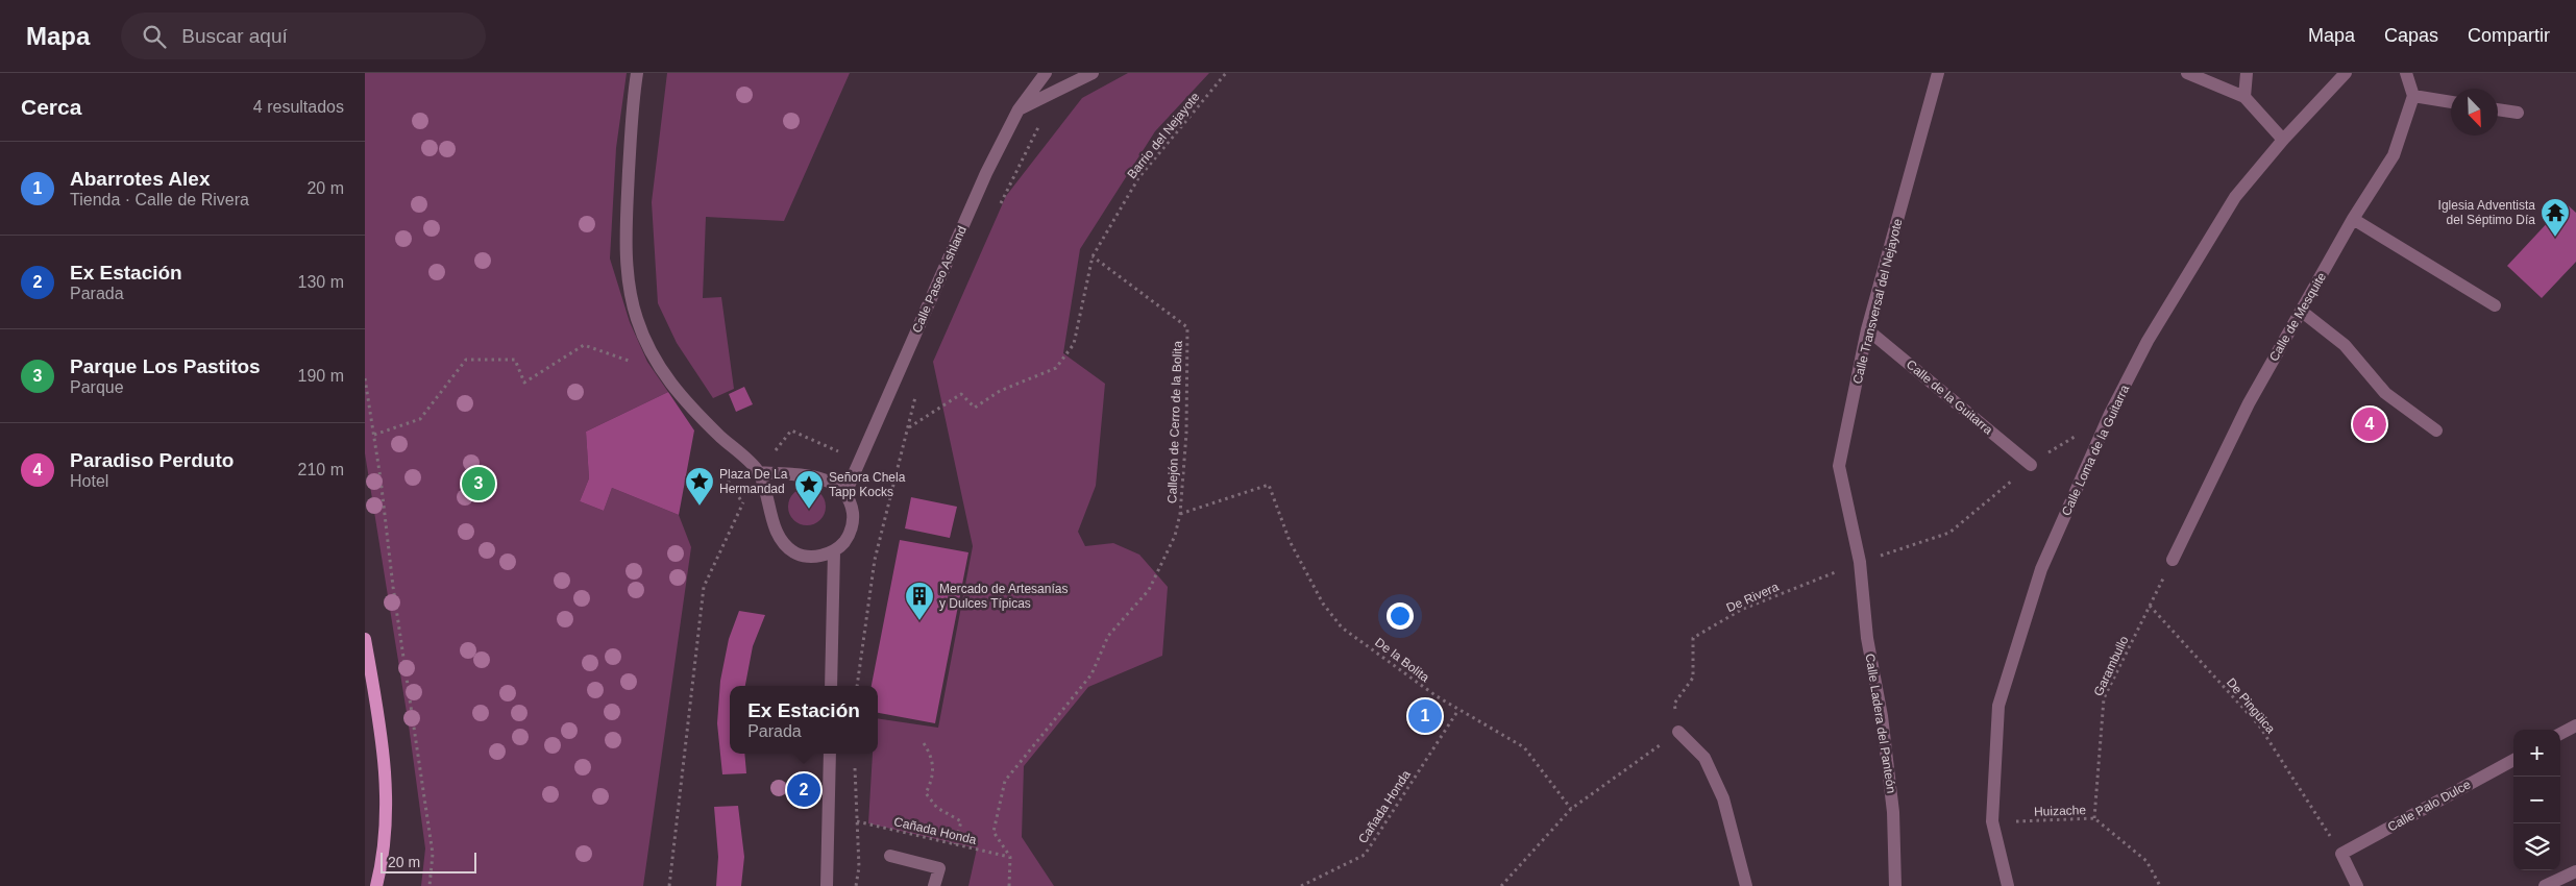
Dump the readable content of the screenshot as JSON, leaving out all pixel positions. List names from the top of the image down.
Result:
{
  "streets": {
    "street": [
      "Calle Paseo Ashland",
      "Calle Transversal del Nejayote",
      "Calle de Mesquite",
      "Calle de la Guitarra",
      "Calle Loma de la Guitarra",
      "Calle Ladera del Panteón",
      "Calle Palo Dulce"
    ],
    "path": [
      "Barrio del Nejayote",
      "Callejón de Cerro de la Bolita",
      "De Rivera",
      "De la Bolita",
      "Garambullo",
      "De Pingüica",
      "Cañada Honda",
      "Huizache"
    ]
  },
  "crossings": [
    ["Barrio del Nejayote", "Callejón de Cerro de la Bolita"],
    ["Calle Transversal del Nejayote", "Calle de la Guitarra"],
    ["Calle Transversal del Nejayote", "De Rivera"],
    ["Calle Transversal del Nejayote", "Calle Ladera del Panteón"],
    ["Calle de Mesquite", "Garambullo"],
    ["Calle de la Guitarra", "De Rivera"],
    ["Callejón de Cerro de la Bolita", "De la Bolita"],
    ["Callejón de Cerro de la Bolita", "Cañada Honda"],
    ["Calle Loma de la Guitarra", "De Rivera"],
    ["Calle Loma de la Guitarra", "Huizache"],
    ["De Rivera", "Calle Ladera del Panteón"],
    ["De la Bolita", "Cañada Honda"],
    ["Garambullo", "De Pingüica"],
    ["Garambullo", "Huizache"],
    ["De Pingüica", "Calle Palo Dulce"]
  ],
  "places": {
    "temple": ["Iglesia Adventista del Séptimo Día"],
    "place": ["Plaza De La Hermandad", "Señora Chela Tapp Kocks"],
    "building": ["Mercado de Artesanías y Dulces Típicas"]
  },
  "scale_bar": "20 m",
  "north": "bottom right",
  "page": {
    "header": "Mapa",
    "search": "Buscar aquí",
    "nav": ["Mapa", "Capas", "Compartir"],
    "heading": ["Cerca", "4 resultados"],
    "list": [
      {
        "mark": "1",
        "name": "Abarrotes Alex",
        "note": "Tienda · Calle de Rivera",
        "value": "20 m"
      },
      {
        "mark": "2",
        "name": "Ex Estación",
        "note": "Parada",
        "value": "130 m"
      },
      {
        "mark": "3",
        "name": "Parque Los Pastitos",
        "note": "Parque",
        "value": "190 m"
      },
      {
        "mark": "4",
        "name": "Paradiso Perduto",
        "note": "Hotel",
        "value": "210 m"
      }
    ],
    "pins": [
      "4",
      "3",
      "1",
      "2"
    ],
    "popup": ["Ex Estación", "Parada"],
    "map_buttons": ["+", "−"],
    "scale": "20 m"
  }
}
